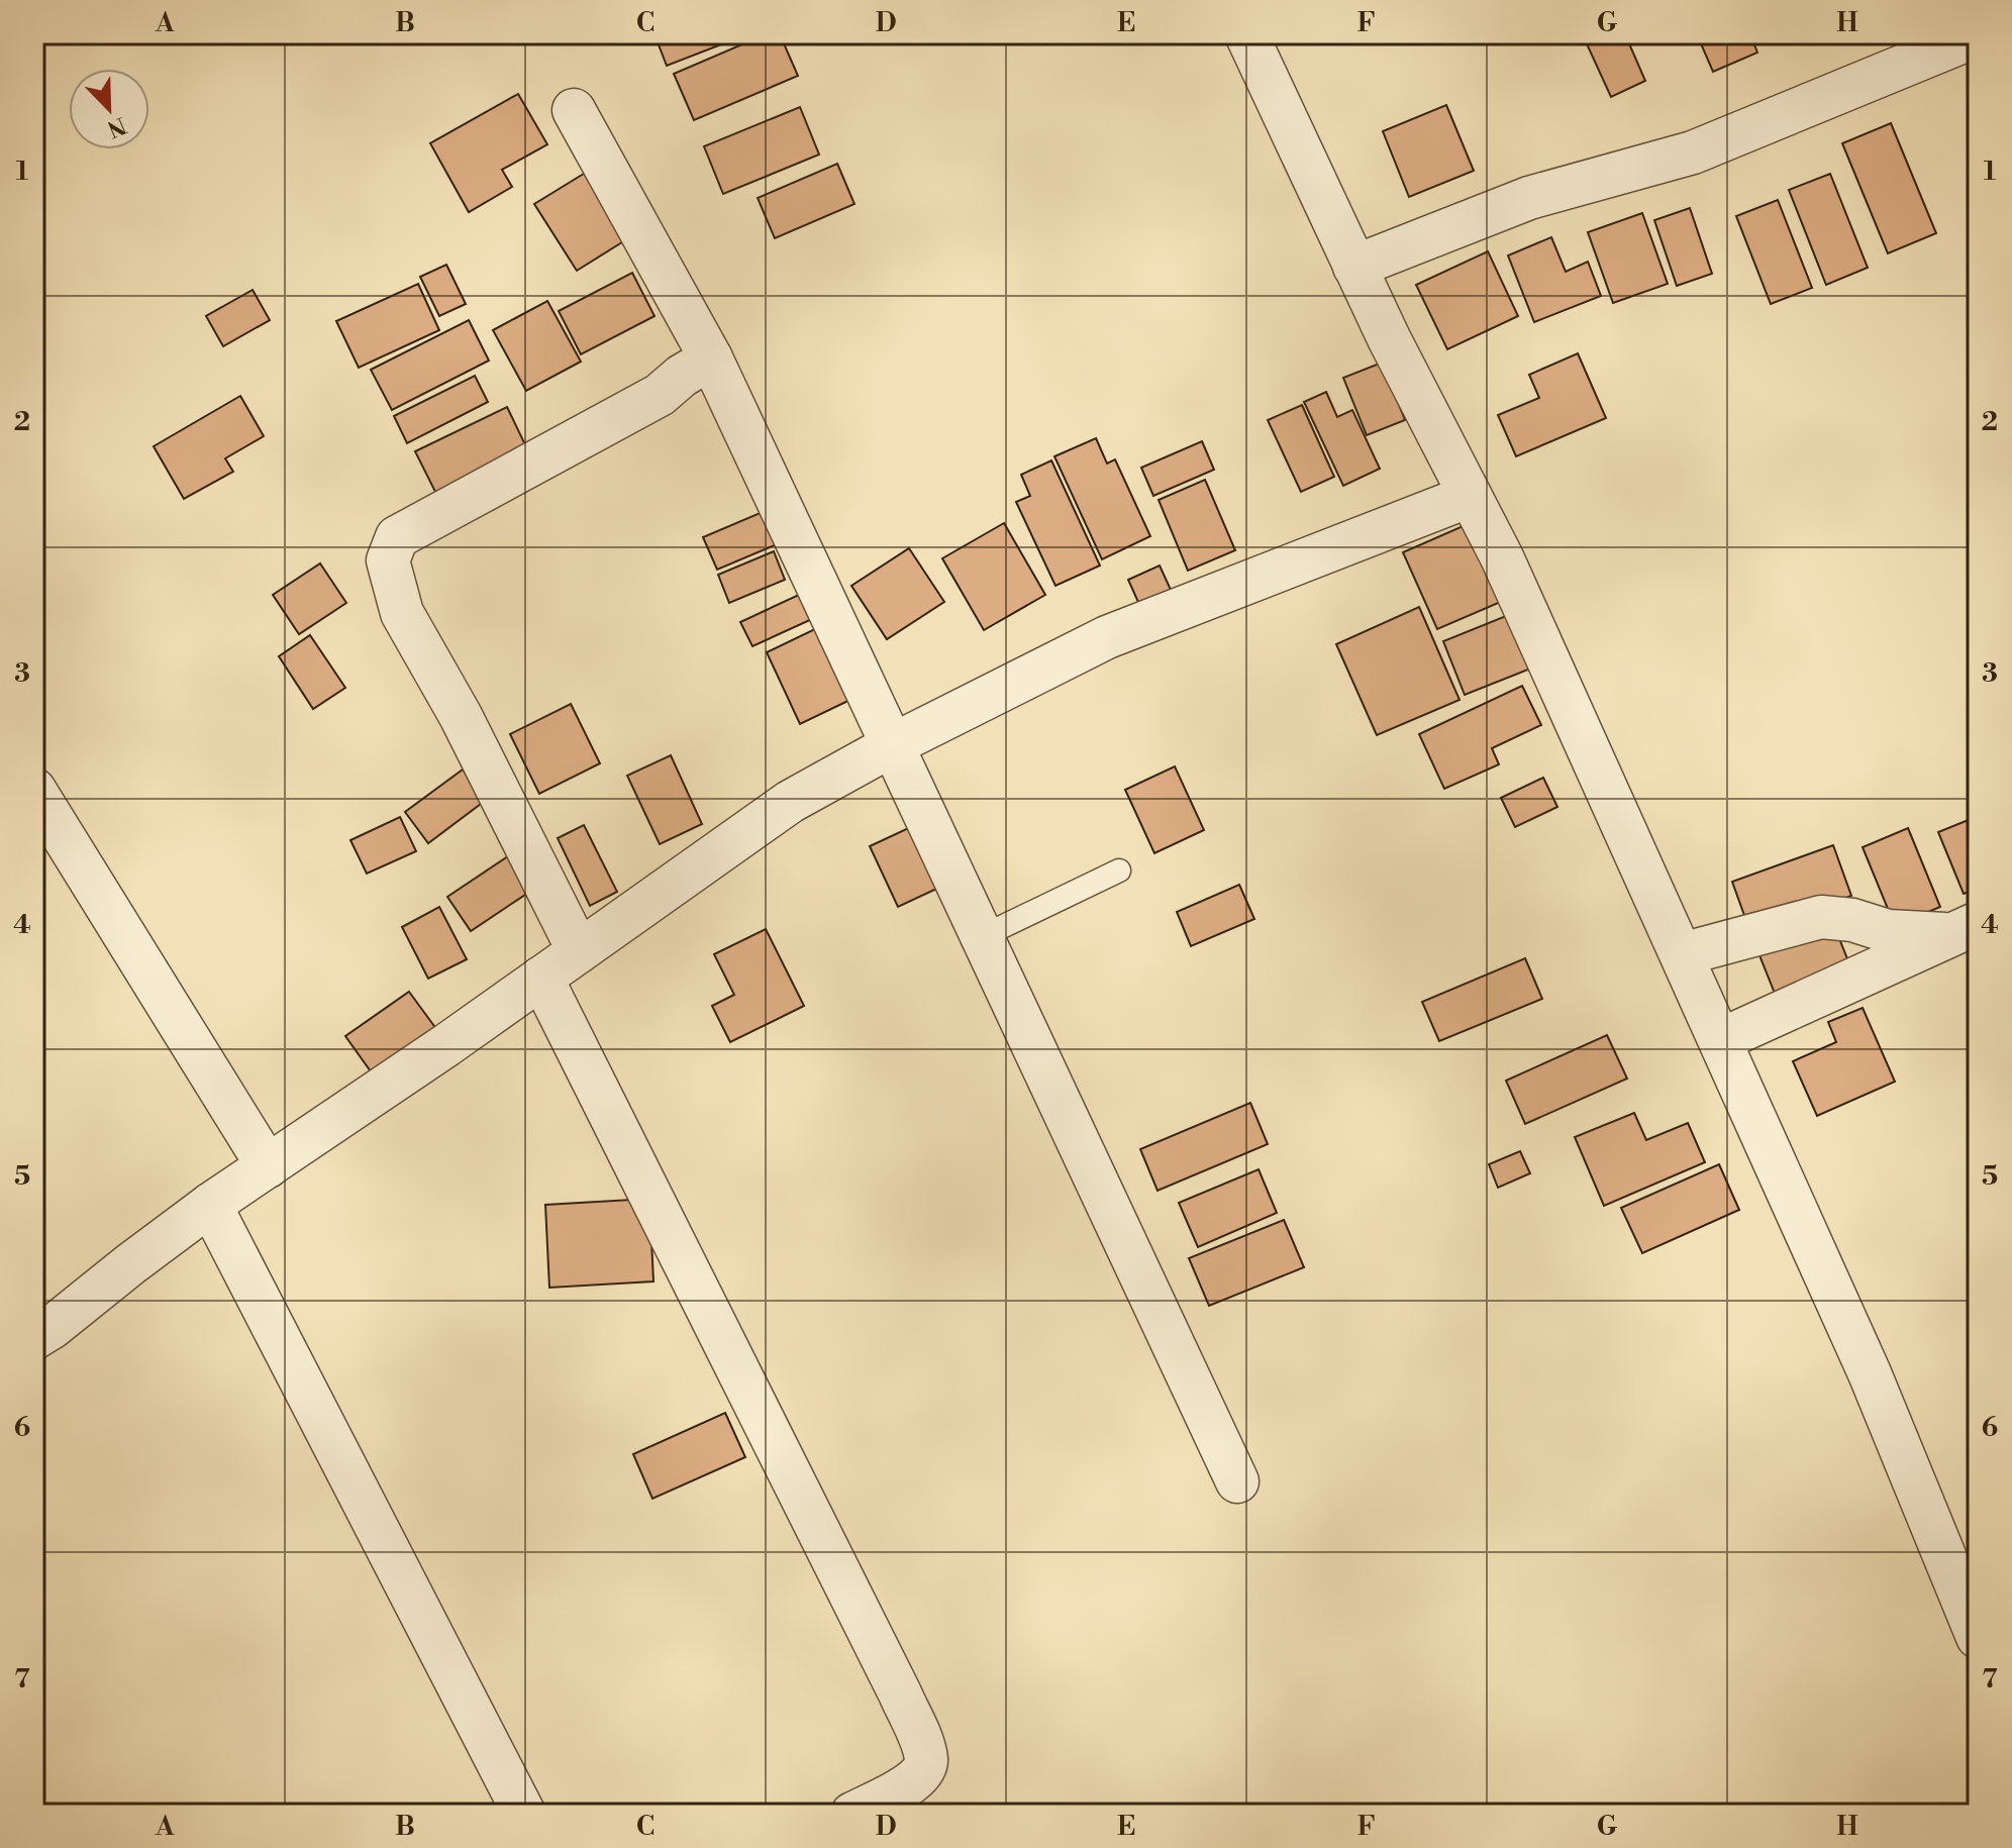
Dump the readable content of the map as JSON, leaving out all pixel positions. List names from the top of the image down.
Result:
{
  "north": "bottom right",
  "grid": {
    "columns": [
      "A",
      "B",
      "C",
      "D",
      "E",
      "F",
      "G",
      "H"
    ],
    "rows": [
      "1",
      "2",
      "3",
      "4",
      "5",
      "6",
      "7"
    ]
  }
}
